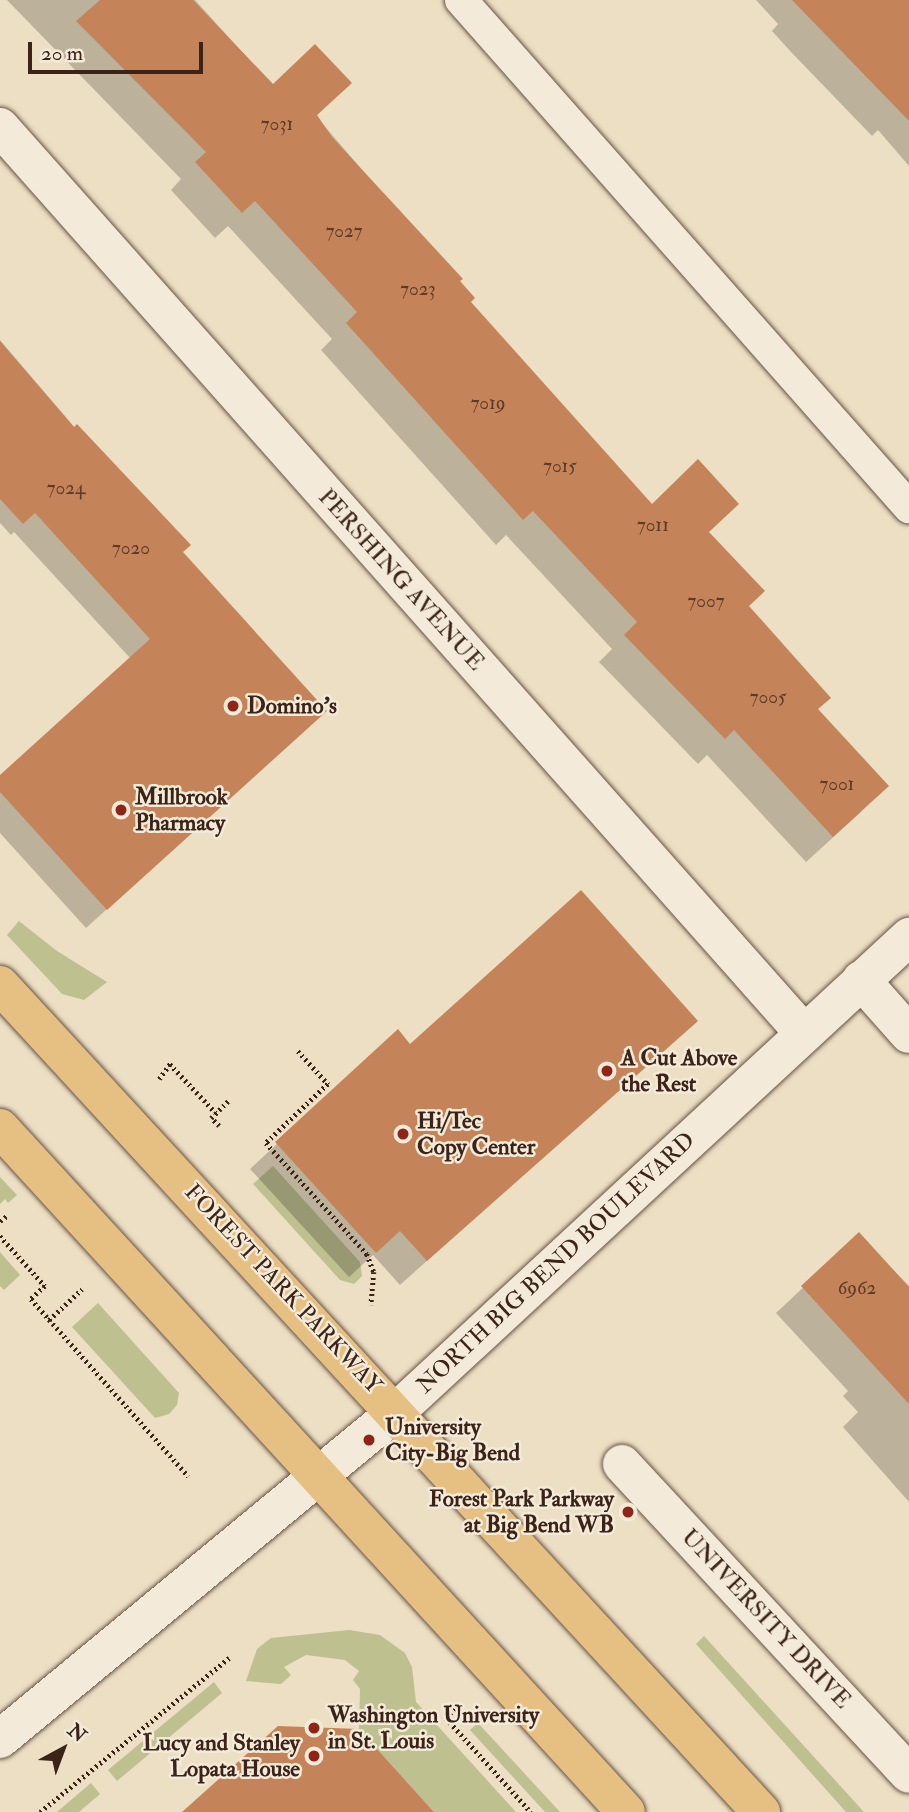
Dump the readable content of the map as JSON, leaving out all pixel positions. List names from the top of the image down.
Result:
{
  "streets": {
    "main road": ["FOREST PARK PARKWAY"],
    "street": ["PERSHING AVENUE", "NORTH BIG BEND BOULEVARD", "UNIVERSITY DRIVE"]
  },
  "crossings": [
    ["PERSHING AVENUE", "NORTH BIG BEND BOULEVARD"],
    ["NORTH BIG BEND BOULEVARD", "FOREST PARK PARKWAY"]
  ],
  "places": [
    "Domino's",
    "Millbrook Pharmacy",
    "A Cut Above the Rest",
    "Hi/Tec Copy Center",
    "University City-Big Bend",
    "Forest Park Parkway at Big Bend WB",
    "Washington University in St. Louis",
    "Lucy and Stanley Lopata House"
  ],
  "house_numbers": [
    "7031",
    "7027",
    "7023",
    "7019",
    "7015",
    "7024",
    "7011",
    "7020",
    "7007",
    "7005",
    "7001",
    "6962"
  ],
  "scale_bar": "20 m",
  "north": "top right"
}
